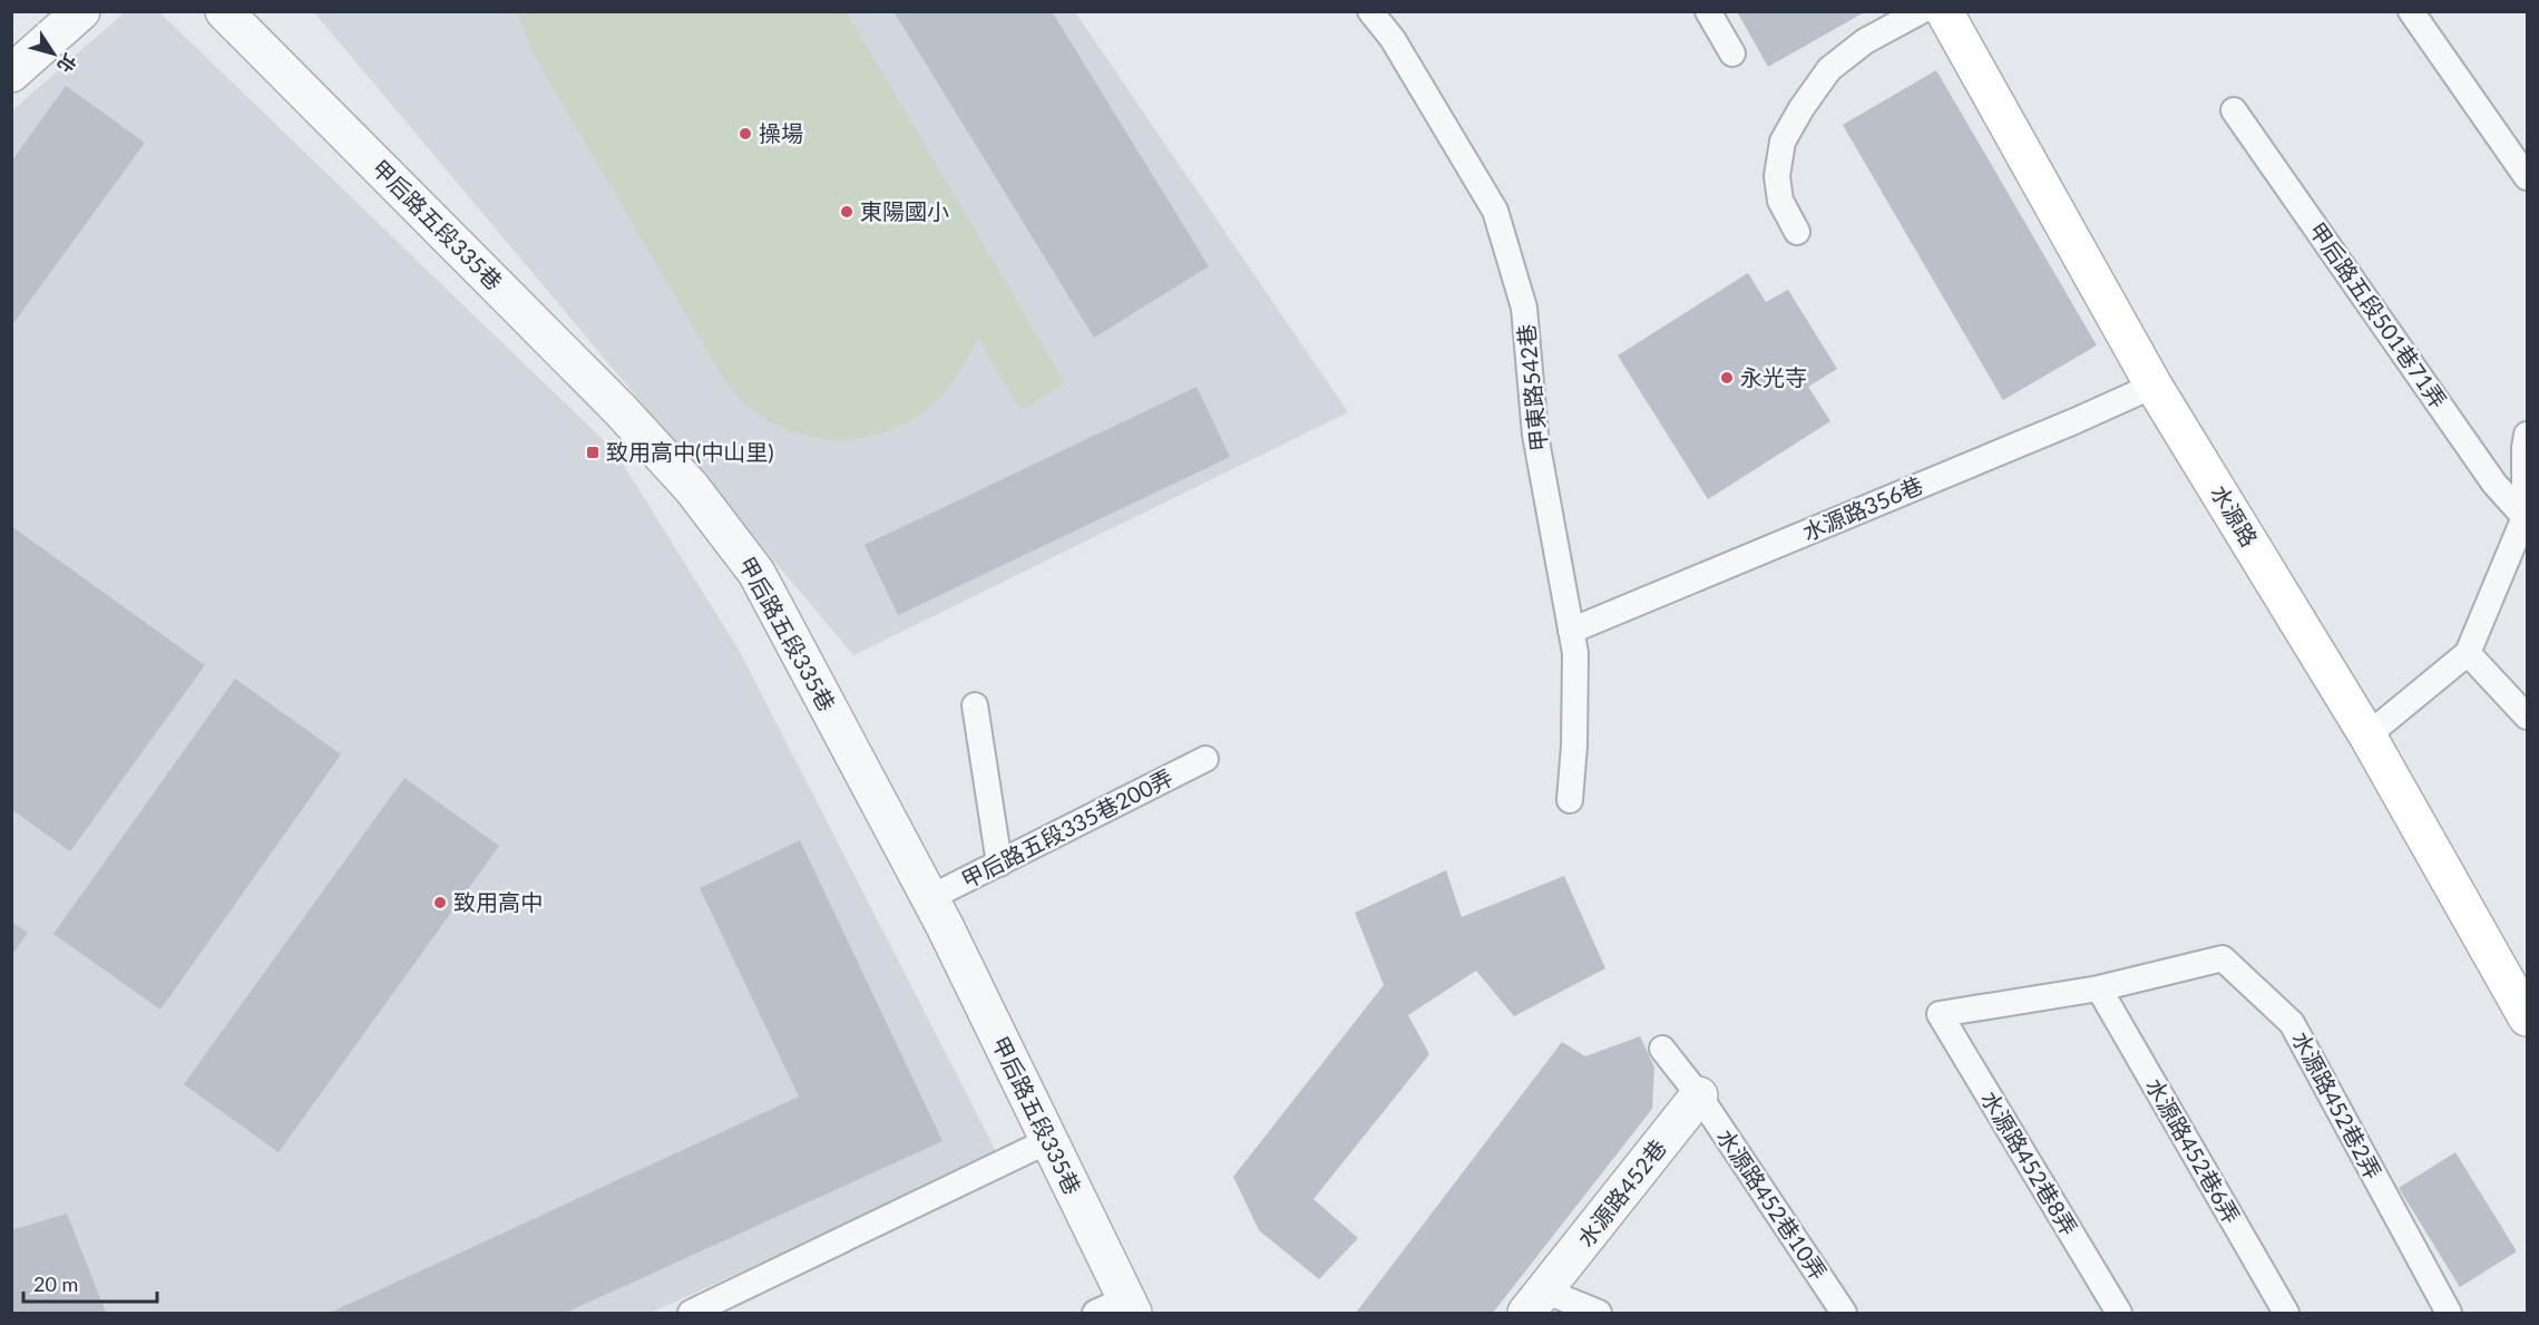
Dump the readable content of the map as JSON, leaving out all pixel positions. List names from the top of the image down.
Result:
{
  "streets": {
    "main road": ["水源路"],
    "street": ["甲后路五段335巷", "水源路452巷"],
    "lane": [
      "甲后路五段501巷71弄",
      "甲東路542巷",
      "水源路356巷",
      "甲后路五段335巷200弄",
      "水源路452巷2弄",
      "水源路452巷6弄",
      "水源路452巷8弄",
      "水源路452巷10弄"
    ]
  },
  "crossings": [
    ["甲后路五段335巷", "甲后路五段335巷200弄"],
    ["甲東路542巷", "水源路356巷"],
    ["水源路356巷", "水源路"],
    ["水源路452巷2弄", "水源路452巷6弄"],
    ["水源路452巷2弄", "水源路452巷8弄"],
    ["水源路452巷", "水源路452巷10弄"]
  ],
  "places": {
    "other": [
      "操場",
      "東陽國小",
      "永光寺",
      "致用高中"
    ],
    "transit": ["致用高中(中山里)"]
  },
  "scale_bar": "20 m",
  "north": "bottom right"
}
